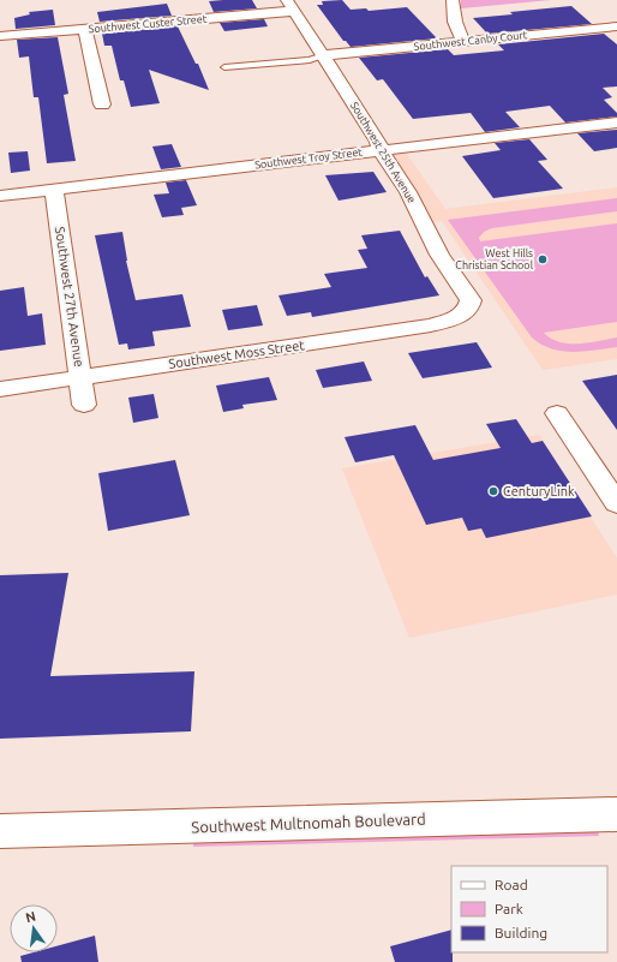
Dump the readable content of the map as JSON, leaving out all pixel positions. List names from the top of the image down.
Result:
{
  "streets": {
    "main road": ["Southwest Multnomah Boulevard"],
    "street": [
      "Southwest Custer Street",
      "Southwest Canby Court",
      "Southwest 25th Avenue",
      "Southwest Troy Street",
      "Southwest 27th Avenue",
      "Southwest Moss Street"
    ]
  },
  "crossings": [
    ["Southwest Custer Street", "Southwest 25th Avenue"],
    ["Southwest Canby Court", "Southwest 25th Avenue"],
    ["Southwest 25th Avenue", "Southwest Troy Street"],
    ["Southwest 25th Avenue", "Southwest Moss Street"],
    ["Southwest Troy Street", "Southwest 27th Avenue"],
    ["Southwest 27th Avenue", "Southwest Moss Street"]
  ],
  "places": ["West Hills Christian School", "CenturyLink"],
  "legend": ["Road", "Park", "Building"],
  "north": "top"
}
